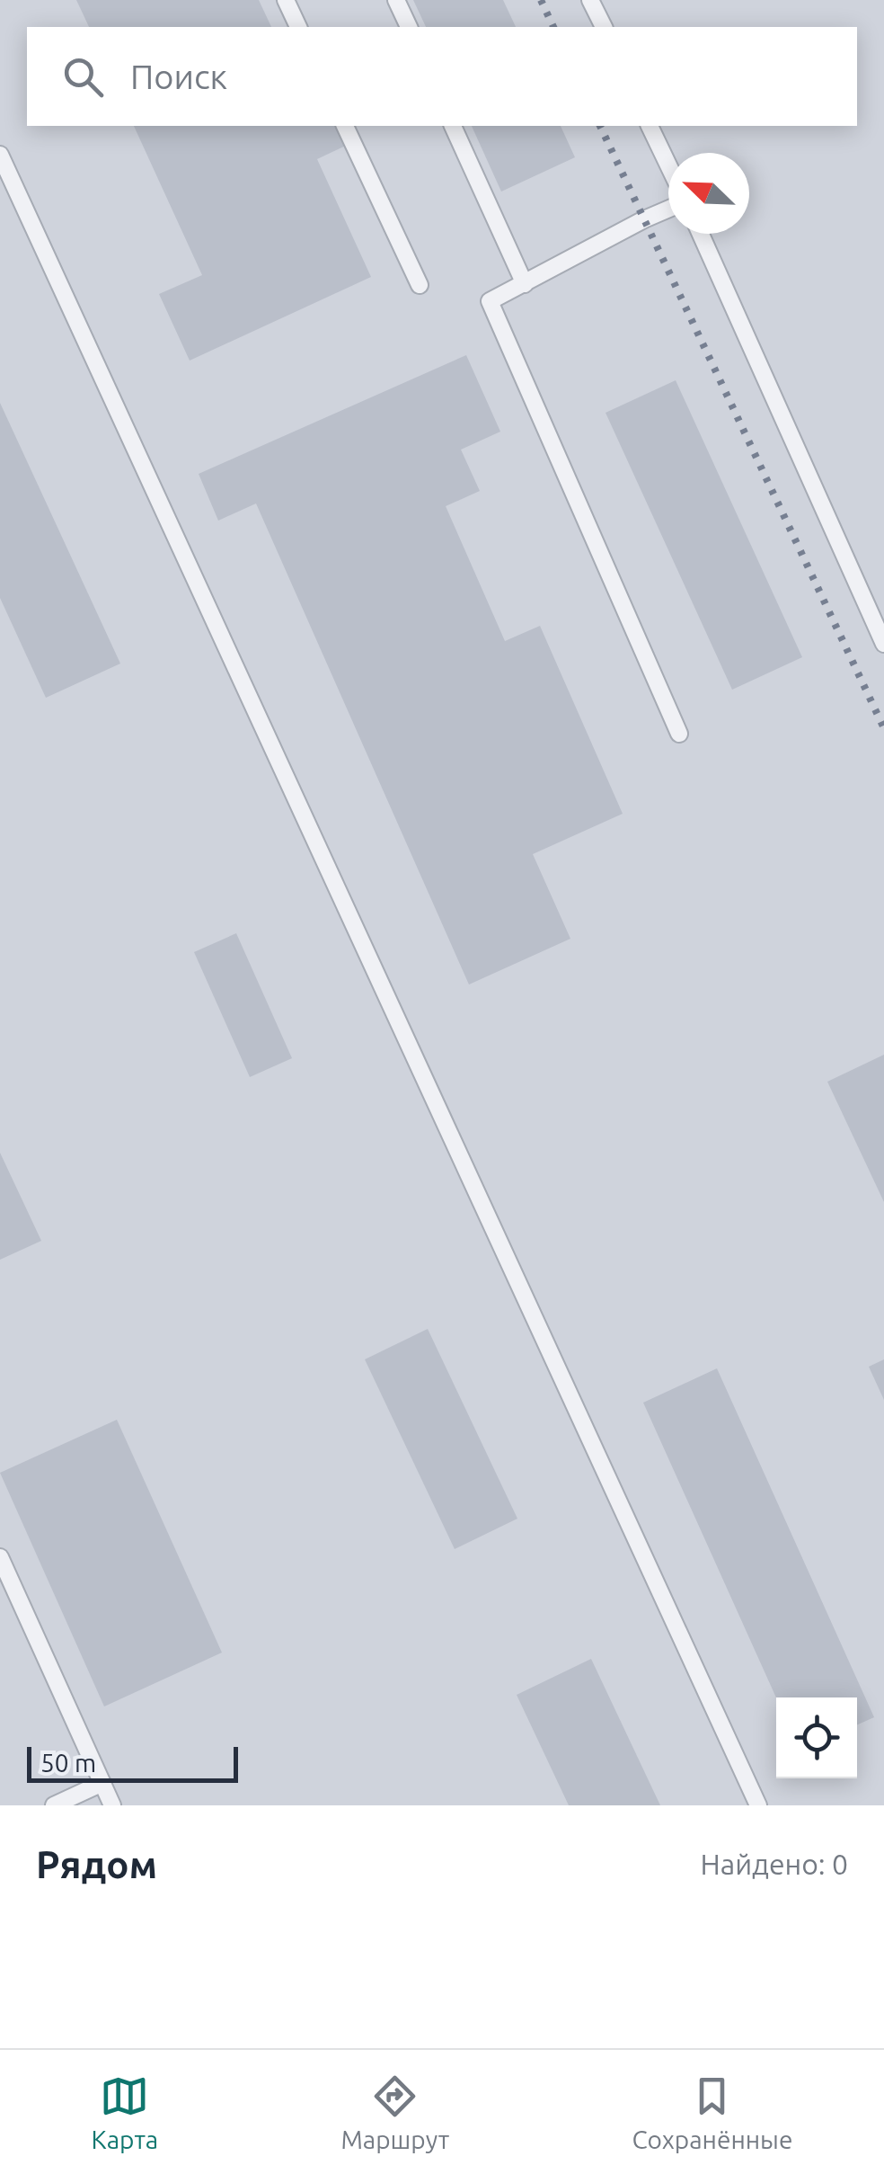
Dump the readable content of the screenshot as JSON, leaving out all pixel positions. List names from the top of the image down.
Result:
{
  "scale_bar": "50 m",
  "north": "top left",
  "page": {
    "search": "Поиск",
    "scale": "50 m",
    "heading": ["Рядом", "Найдено: 0"],
    "nav": ["Карта", "Маршрут", "Сохранённые"]
  }
}
